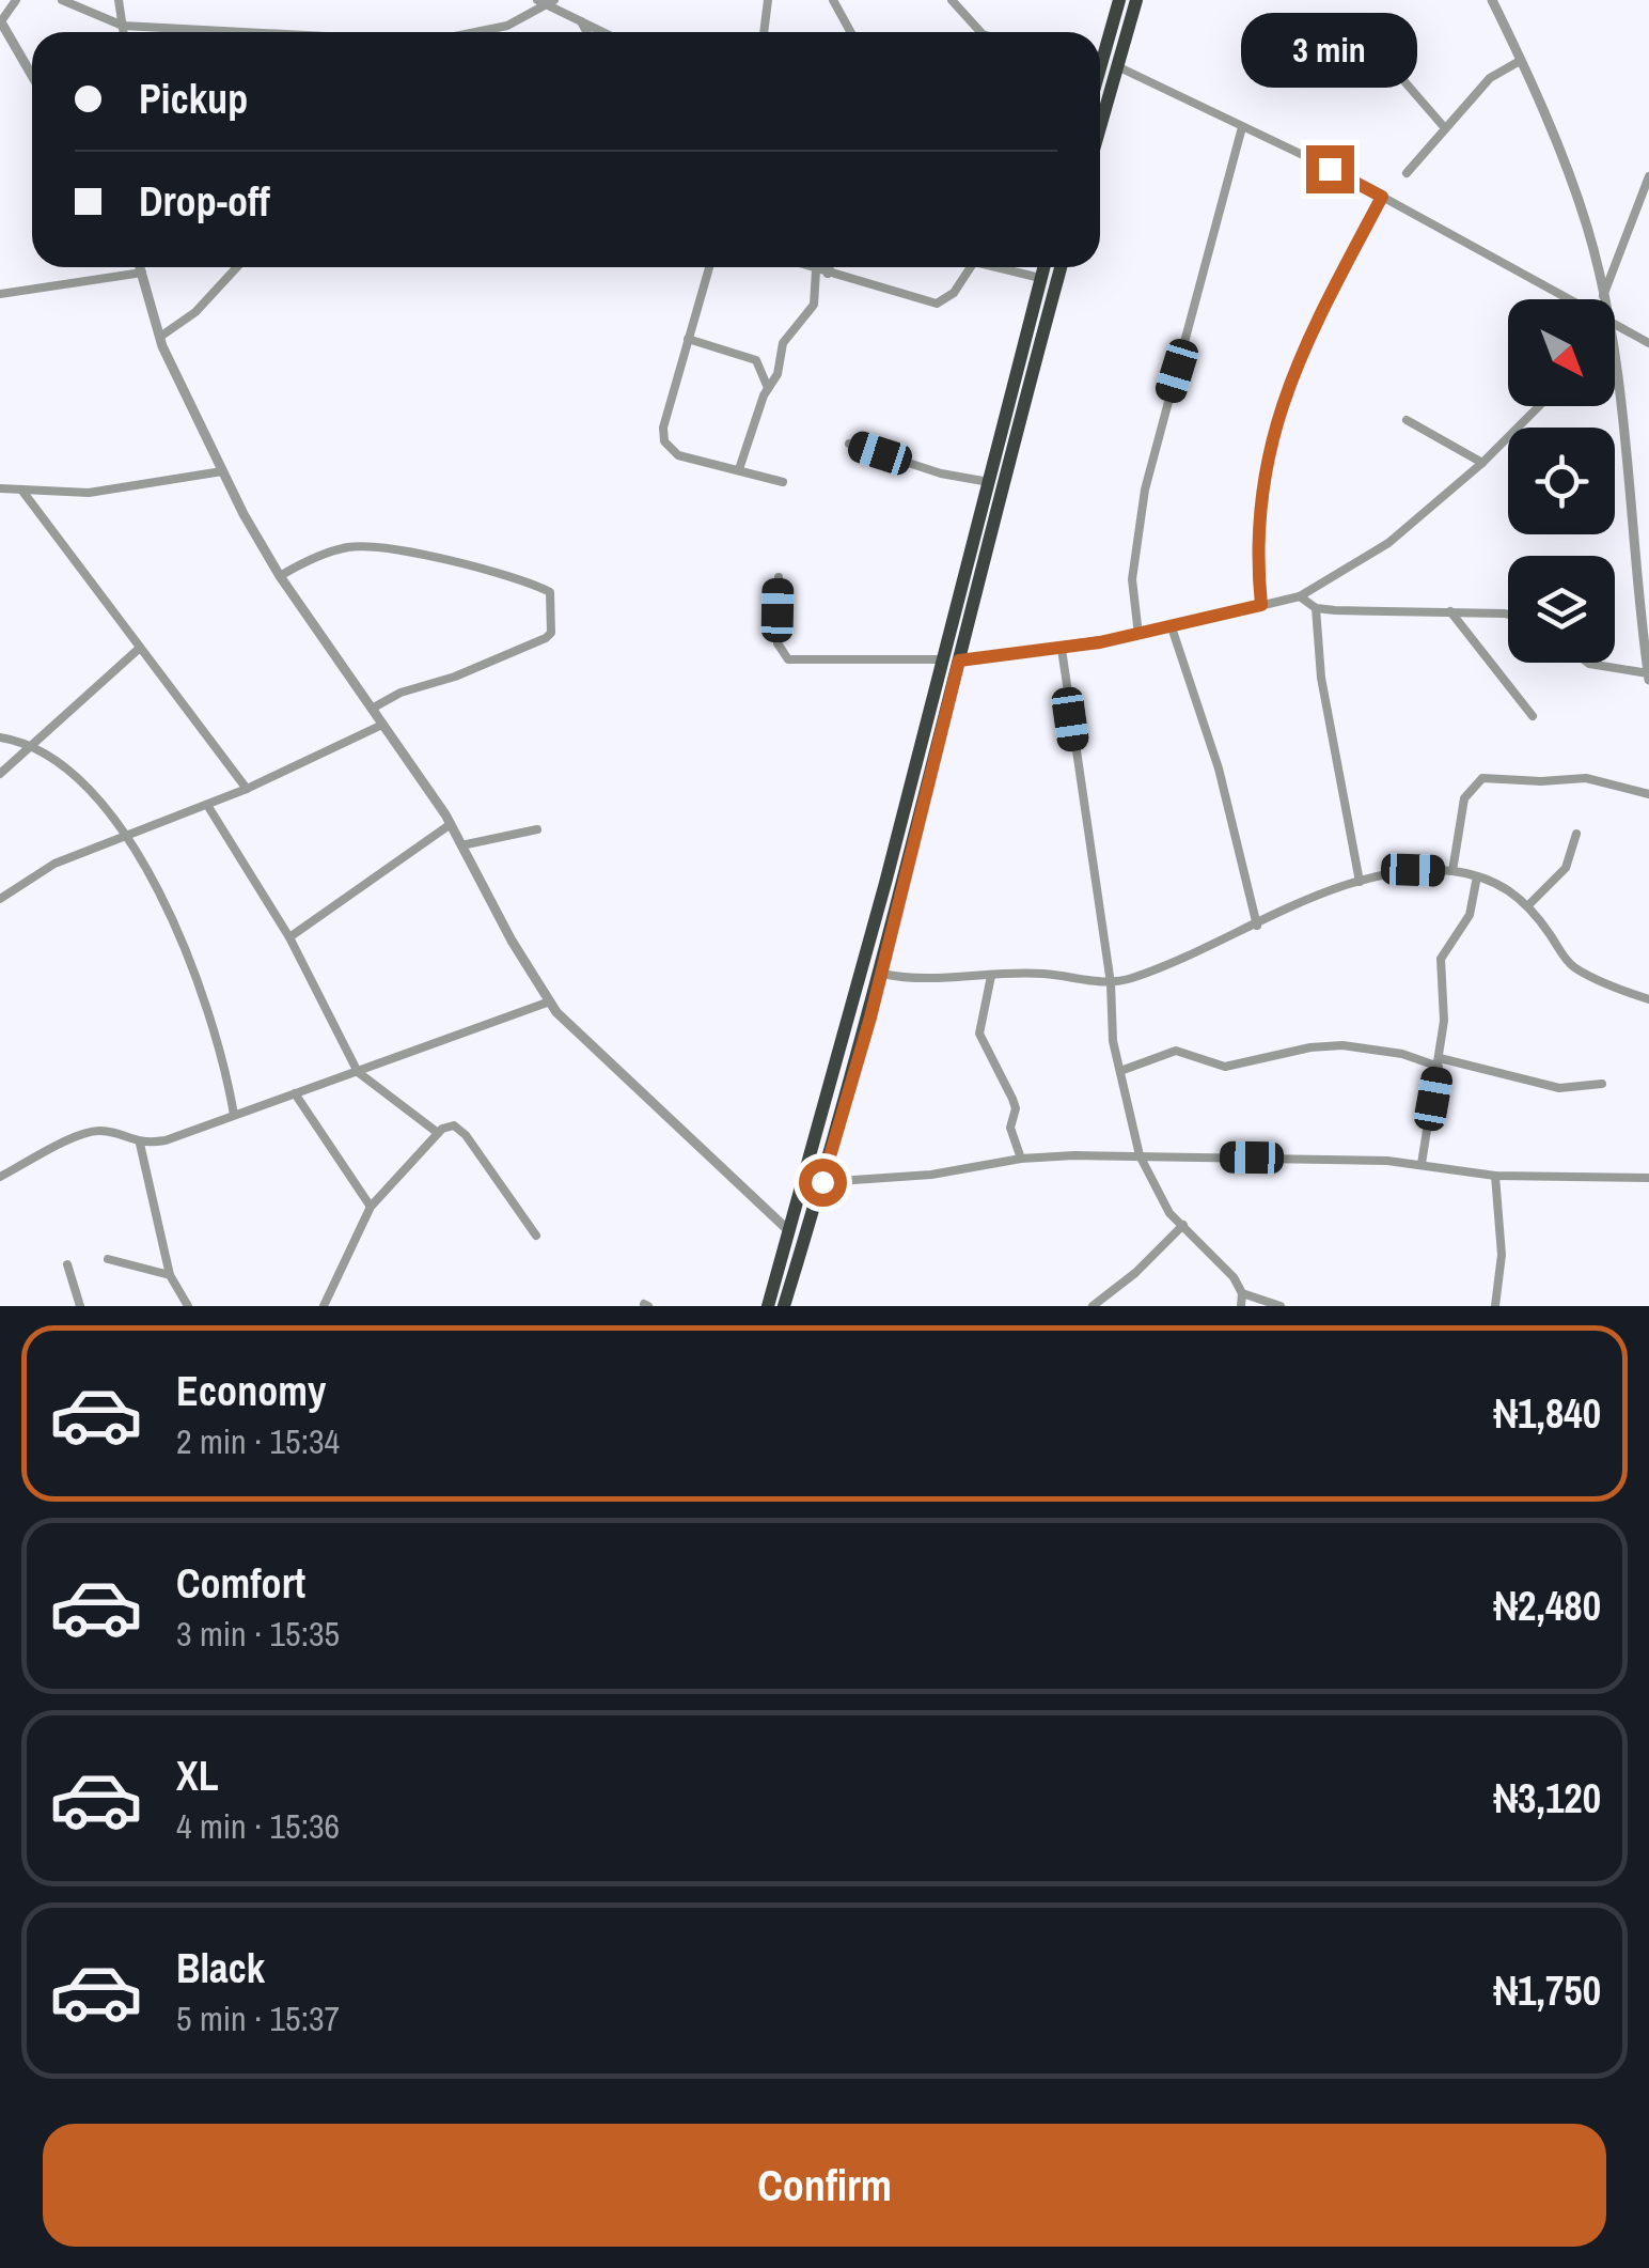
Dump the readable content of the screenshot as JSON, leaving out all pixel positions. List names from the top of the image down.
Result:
{
  "north": "bottom right",
  "page": {
    "bubble": "3 min",
    "banner": ["Pickup", "Drop-off"],
    "list": [
      {
        "name": "Economy",
        "note": "2 min · 15:34",
        "value": "₦1,840"
      },
      {
        "name": "Comfort",
        "note": "3 min · 15:35",
        "value": "₦2,480"
      },
      {
        "name": "XL",
        "note": "4 min · 15:36",
        "value": "₦3,120"
      },
      {
        "name": "Black",
        "note": "5 min · 15:37",
        "value": "₦1,750"
      }
    ],
    "buttons": "Confirm"
  }
}
